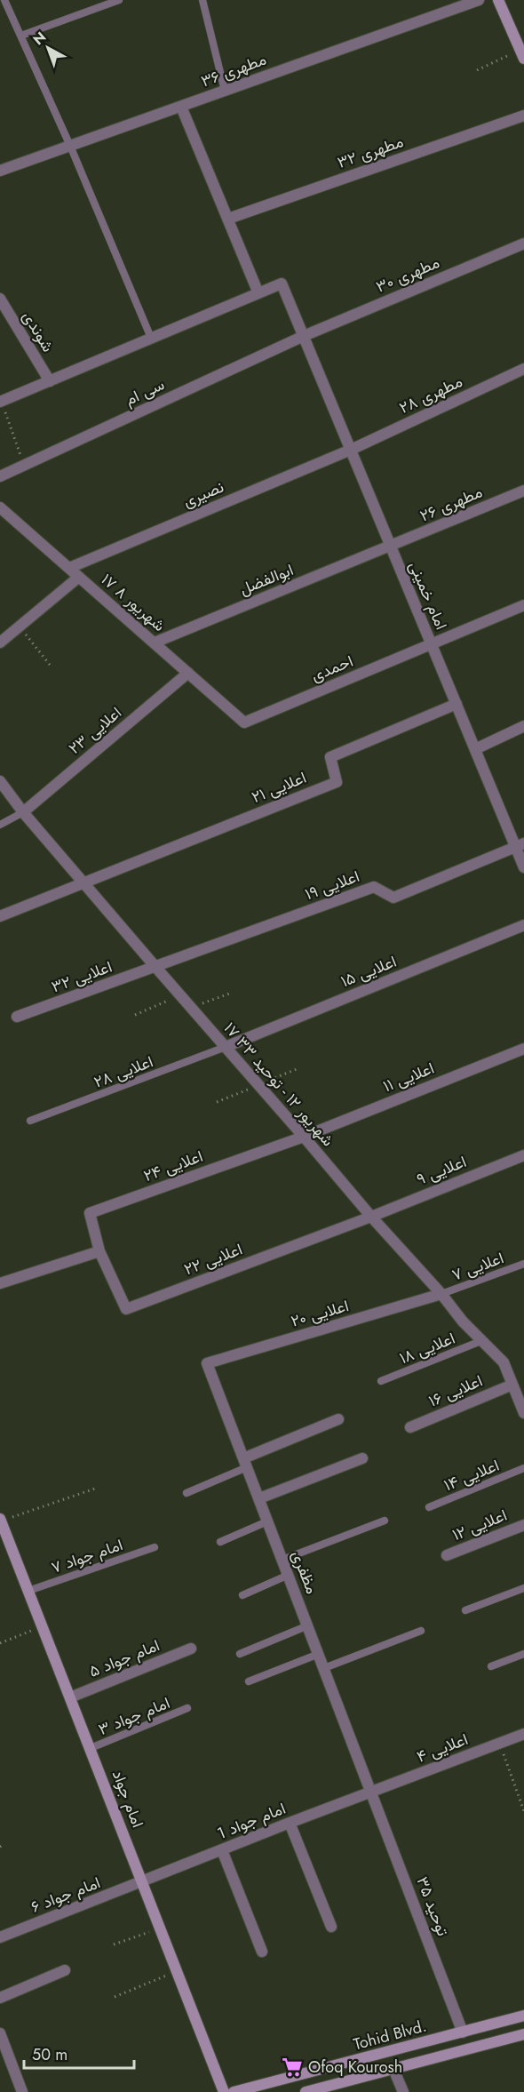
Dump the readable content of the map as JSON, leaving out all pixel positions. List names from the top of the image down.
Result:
{
  "streets": {
    "street": [
      "مطهری ۳۶",
      "مطهری ۳۲",
      "مطهری ۳۰",
      "شوندی",
      "سی ام",
      "مطهری ۲۸",
      "نصیری",
      "مطهری ۲۶",
      "ابوالفضل",
      "امام خمینی",
      "۱۷ شهریور ۸",
      "احمدی",
      "اعلایی ۲۳",
      "اعلایی ۲۱",
      "اعلایی ۱۹",
      "اعلایی ۱۵",
      "اعلایی ۳۲",
      "اعلایی ۱۱",
      "۱۷ شهریور ۱۲ - توحید ۳۳",
      "اعلایی ۲۴",
      "اعلایی ۹",
      "اعلایی ۲۲",
      "اعلایی ۲۰",
      "اعلایی ۱۶",
      "اعلایی ۱۲",
      "مظفری",
      "امام جواد ۵",
      "اعلایی ۴",
      "امام جواد",
      "امام جواد 1",
      "امام جواد ۶",
      "توحید ۳۵",
      "Tohid Blvd."
    ],
    "lane": [
      "اعلایی ۲۸",
      "اعلایی ۷",
      "اعلایی ۱۸",
      "اعلایی ۱۴",
      "امام جواد ۷",
      "امام جواد ۳"
    ]
  },
  "crossings": [
    ["مطهری ۳۰", "سی ام"],
    ["مطهری ۳۰", "امام خمینی"],
    ["سی ام", "امام خمینی"],
    ["مطهری ۲۸", "نصیری"],
    ["مطهری ۲۸", "امام خمینی"],
    ["نصیری", "امام خمینی"],
    ["نصیری", "۱۷ شهریور ۸"],
    ["مطهری ۲۶", "ابوالفضل"],
    ["مطهری ۲۶", "امام خمینی"],
    ["ابوالفضل", "امام خمینی"],
    ["ابوالفضل", "۱۷ شهریور ۸"],
    ["امام خمینی", "احمدی"],
    ["امام خمینی", "اعلایی ۲۱"],
    ["امام خمینی", "اعلایی ۱۹"],
    ["۱۷ شهریور ۸", "احمدی"],
    ["۱۷ شهریور ۸", "اعلایی ۲۳"],
    ["اعلایی ۲۳", "۱۷ شهریور ۱۲ - توحید ۳۳"],
    ["اعلایی ۲۱", "۱۷ شهریور ۱۲ - توحید ۳۳"],
    ["اعلایی ۱۹", "اعلایی ۳۲"],
    ["اعلایی ۱۹", "۱۷ شهریور ۱۲ - توحید ۳۳"],
    ["اعلایی ۱۵", "اعلایی ۲۸"],
    ["اعلایی ۱۵", "۱۷ شهریور ۱۲ - توحید ۳۳"],
    ["اعلایی ۳۲", "۱۷ شهریور ۱۲ - توحید ۳۳"],
    ["اعلایی ۲۸", "۱۷ شهریور ۱۲ - توحید ۳۳"],
    ["اعلایی ۱۱", "۱۷ شهریور ۱۲ - توحید ۳۳"],
    ["اعلایی ۱۱", "اعلایی ۲۴"],
    ["۱۷ شهریور ۱۲ - توحید ۳۳", "اعلایی ۲۴"],
    ["۱۷ شهریور ۱۲ - توحید ۳۳", "اعلایی ۹"],
    ["۱۷ شهریور ۱۲ - توحید ۳۳", "اعلایی ۲۲"],
    ["۱۷ شهریور ۱۲ - توحید ۳۳", "اعلایی ۷"],
    ["۱۷ شهریور ۱۲ - توحید ۳۳", "اعلایی ۲۰"],
    ["۱۷ شهریور ۱۲ - توحید ۳۳", "اعلایی ۱۸"],
    ["۱۷ شهریور ۱۲ - توحید ۳۳", "اعلایی ۱۶"],
    ["اعلایی ۲۴", "اعلایی ۲۲"],
    ["اعلایی ۹", "اعلایی ۲۲"],
    ["اعلایی ۷", "اعلایی ۲۰"],
    ["اعلایی ۲۰", "مظفری"],
    ["امام جواد ۷", "امام جواد"],
    ["مظفری", "اعلایی ۴"],
    ["مظفری", "امام جواد 1"],
    ["مظفری", "توحید ۳۵"],
    ["امام جواد ۵", "امام جواد"],
    ["امام جواد ۳", "امام جواد"],
    ["اعلایی ۴", "امام جواد 1"],
    ["اعلایی ۴", "توحید ۳۵"],
    ["امام جواد", "امام جواد 1"],
    ["امام جواد", "امام جواد ۶"],
    ["امام جواد 1", "امام جواد ۶"],
    ["امام جواد 1", "توحید ۳۵"],
    ["توحید ۳۵", "Tohid Blvd."]
  ],
  "places": {
    "supermarket": ["Ofoq Kourosh"]
  },
  "scale_bar": "50 m",
  "north": "top left"
}
